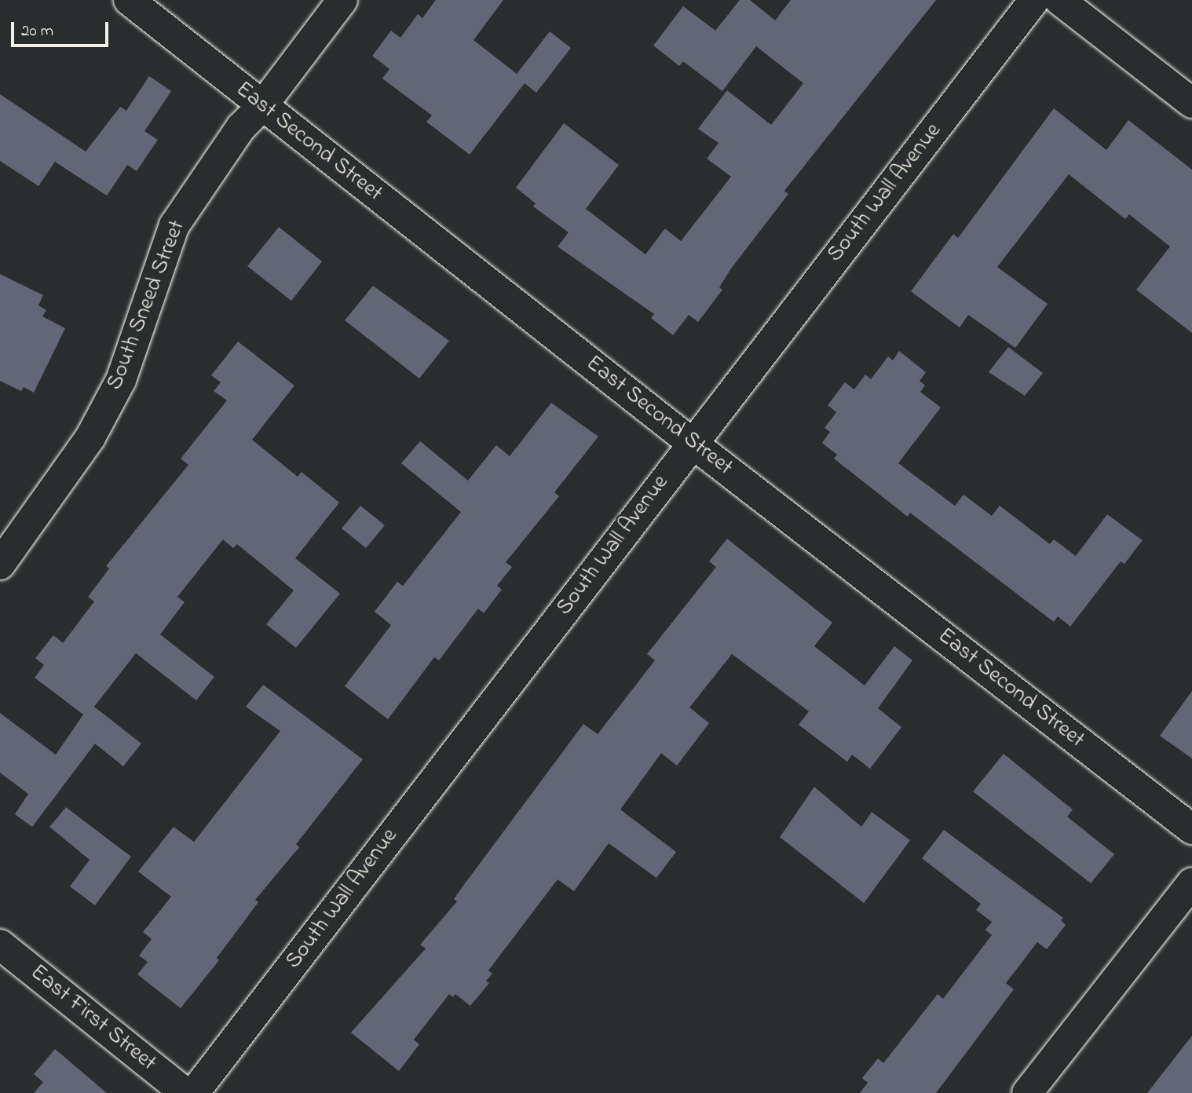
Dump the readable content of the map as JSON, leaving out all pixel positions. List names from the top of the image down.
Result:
{
  "streets": {
    "street": [
      "East Second Street",
      "South Wall Avenue",
      "South Sneed Street",
      "East First Street"
    ]
  },
  "crossings": [
    ["East Second Street", "South Wall Avenue"],
    ["East Second Street", "South Sneed Street"]
  ],
  "scale_bar": "20 m"
}
